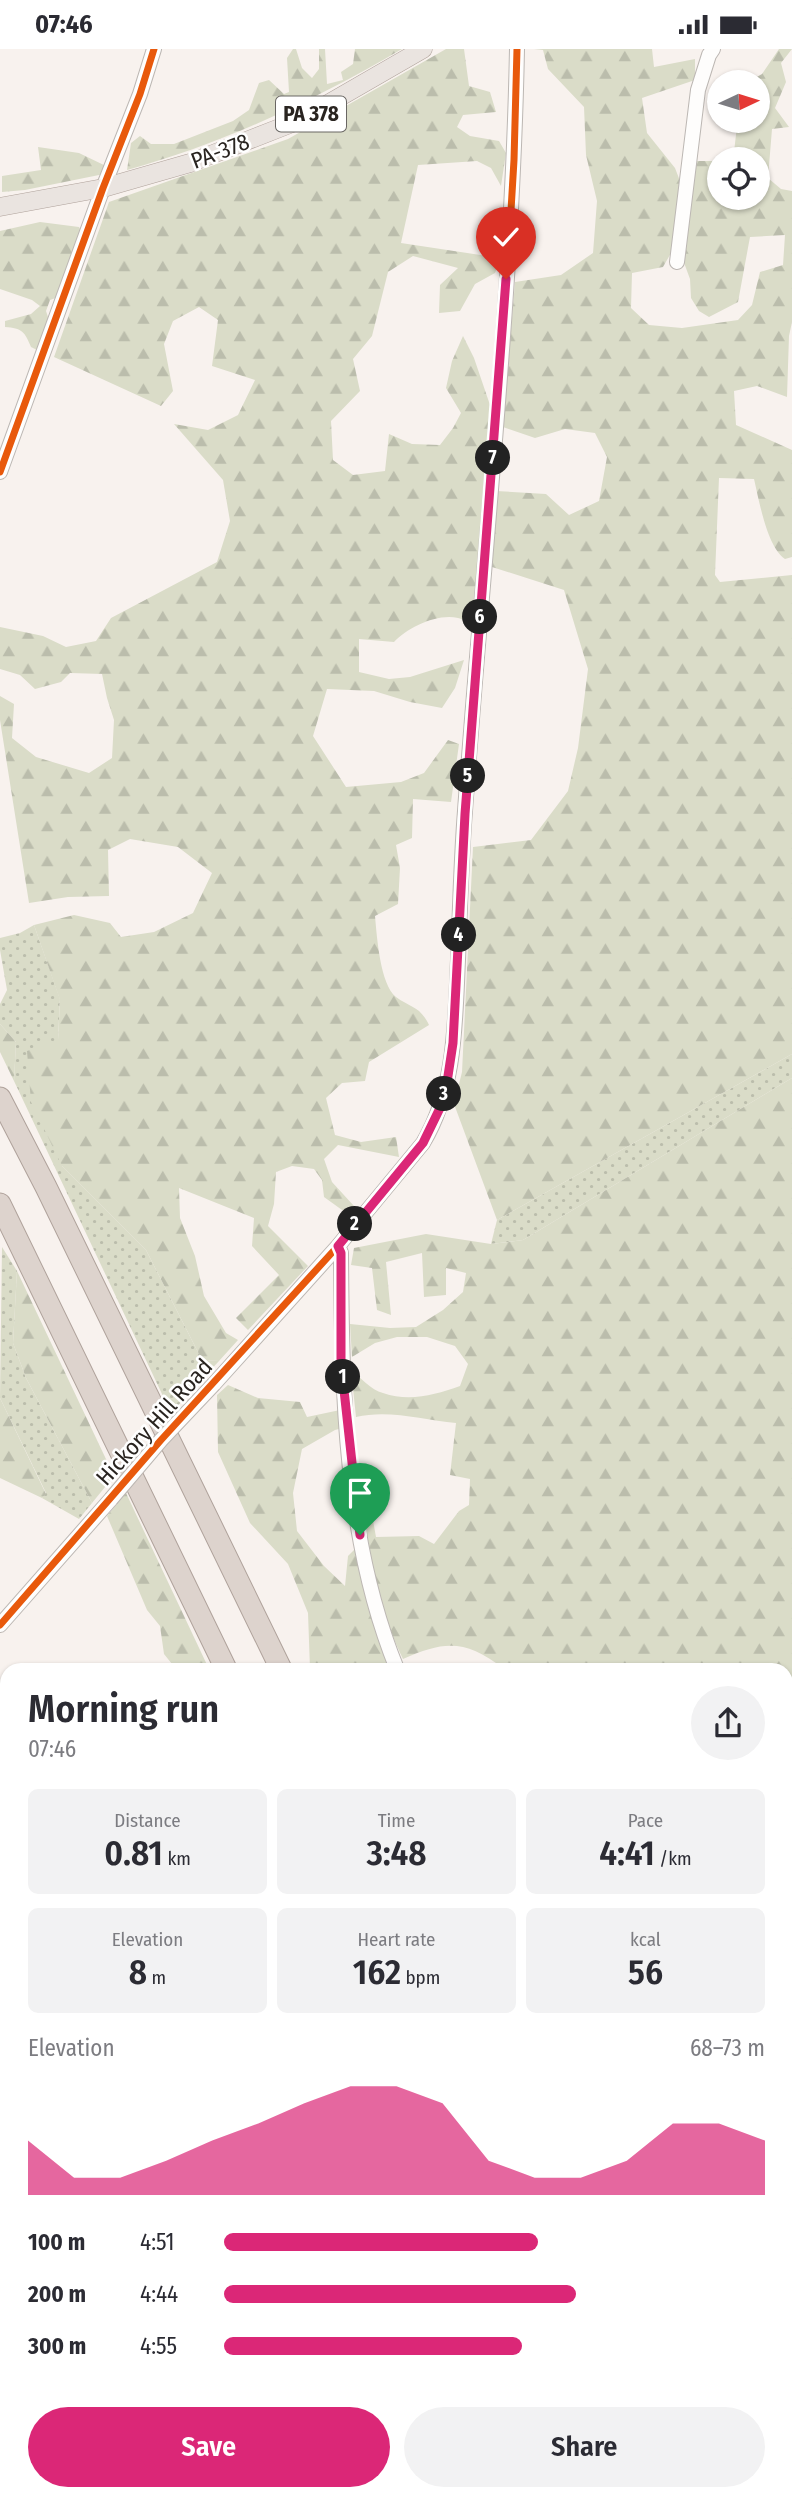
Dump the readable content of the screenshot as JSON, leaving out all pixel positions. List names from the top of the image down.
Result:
{
  "streets": {
    "main road": ["PA 378", "PA-378"],
    "street": ["Hickory Hill Road"]
  },
  "north": "right",
  "page": {
    "status": "07:46",
    "pins": [
      "7",
      "6",
      "5",
      "4",
      "3",
      "2",
      "1"
    ],
    "heading": ["Morning run", "07:46"],
    "stats": [
      ["Distance", "0.81 km"],
      ["Time", "3:48"],
      ["Pace", "4:41 /km"],
      ["Elevation", "8 m"],
      ["Heart rate", "162 bpm"],
      ["kcal", "56"]
    ],
    "chart": ["Elevation", "68–73 m"],
    "list": [
      {
        "name": "100 m",
        "note": "4:51"
      },
      {
        "name": "200 m",
        "note": "4:44"
      },
      {
        "name": "300 m",
        "note": "4:55"
      }
    ],
    "buttons": ["Save", "Share"]
  }
}
